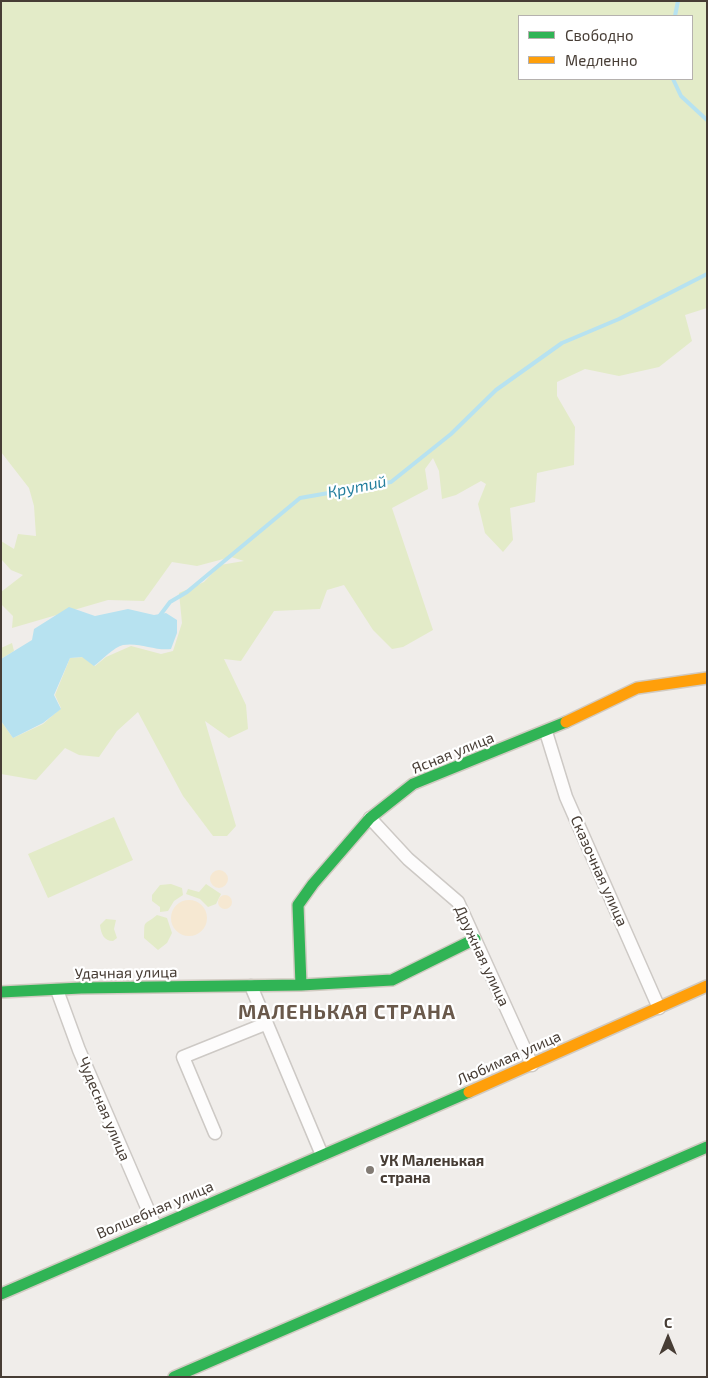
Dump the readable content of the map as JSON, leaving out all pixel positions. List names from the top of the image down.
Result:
{
  "streets": {
    "street": [
      "Ясная улица",
      "Сказочная улица",
      "Дружная улица",
      "Удачная улица",
      "Любимая улица",
      "Чудесная улица",
      "Волшебная улица"
    ]
  },
  "crossings": [
    ["Ясная улица", "Сказочная улица"],
    ["Ясная улица", "Дружная улица"],
    ["Ясная улица", "Удачная улица"],
    ["Сказочная улица", "Любимая улица"],
    ["Дружная улица", "Удачная улица"],
    ["Дружная улица", "Любимая улица"],
    ["Удачная улица", "Чудесная улица"],
    ["Любимая улица", "Волшебная улица"],
    ["Чудесная улица", "Волшебная улица"]
  ],
  "districts": ["МАЛЕНЬКАЯ СТРАНА"],
  "water": ["Крутий"],
  "places": ["УК Маленькая страна"],
  "legend": ["Свободно", "Медленно"],
  "north": "top"
}
